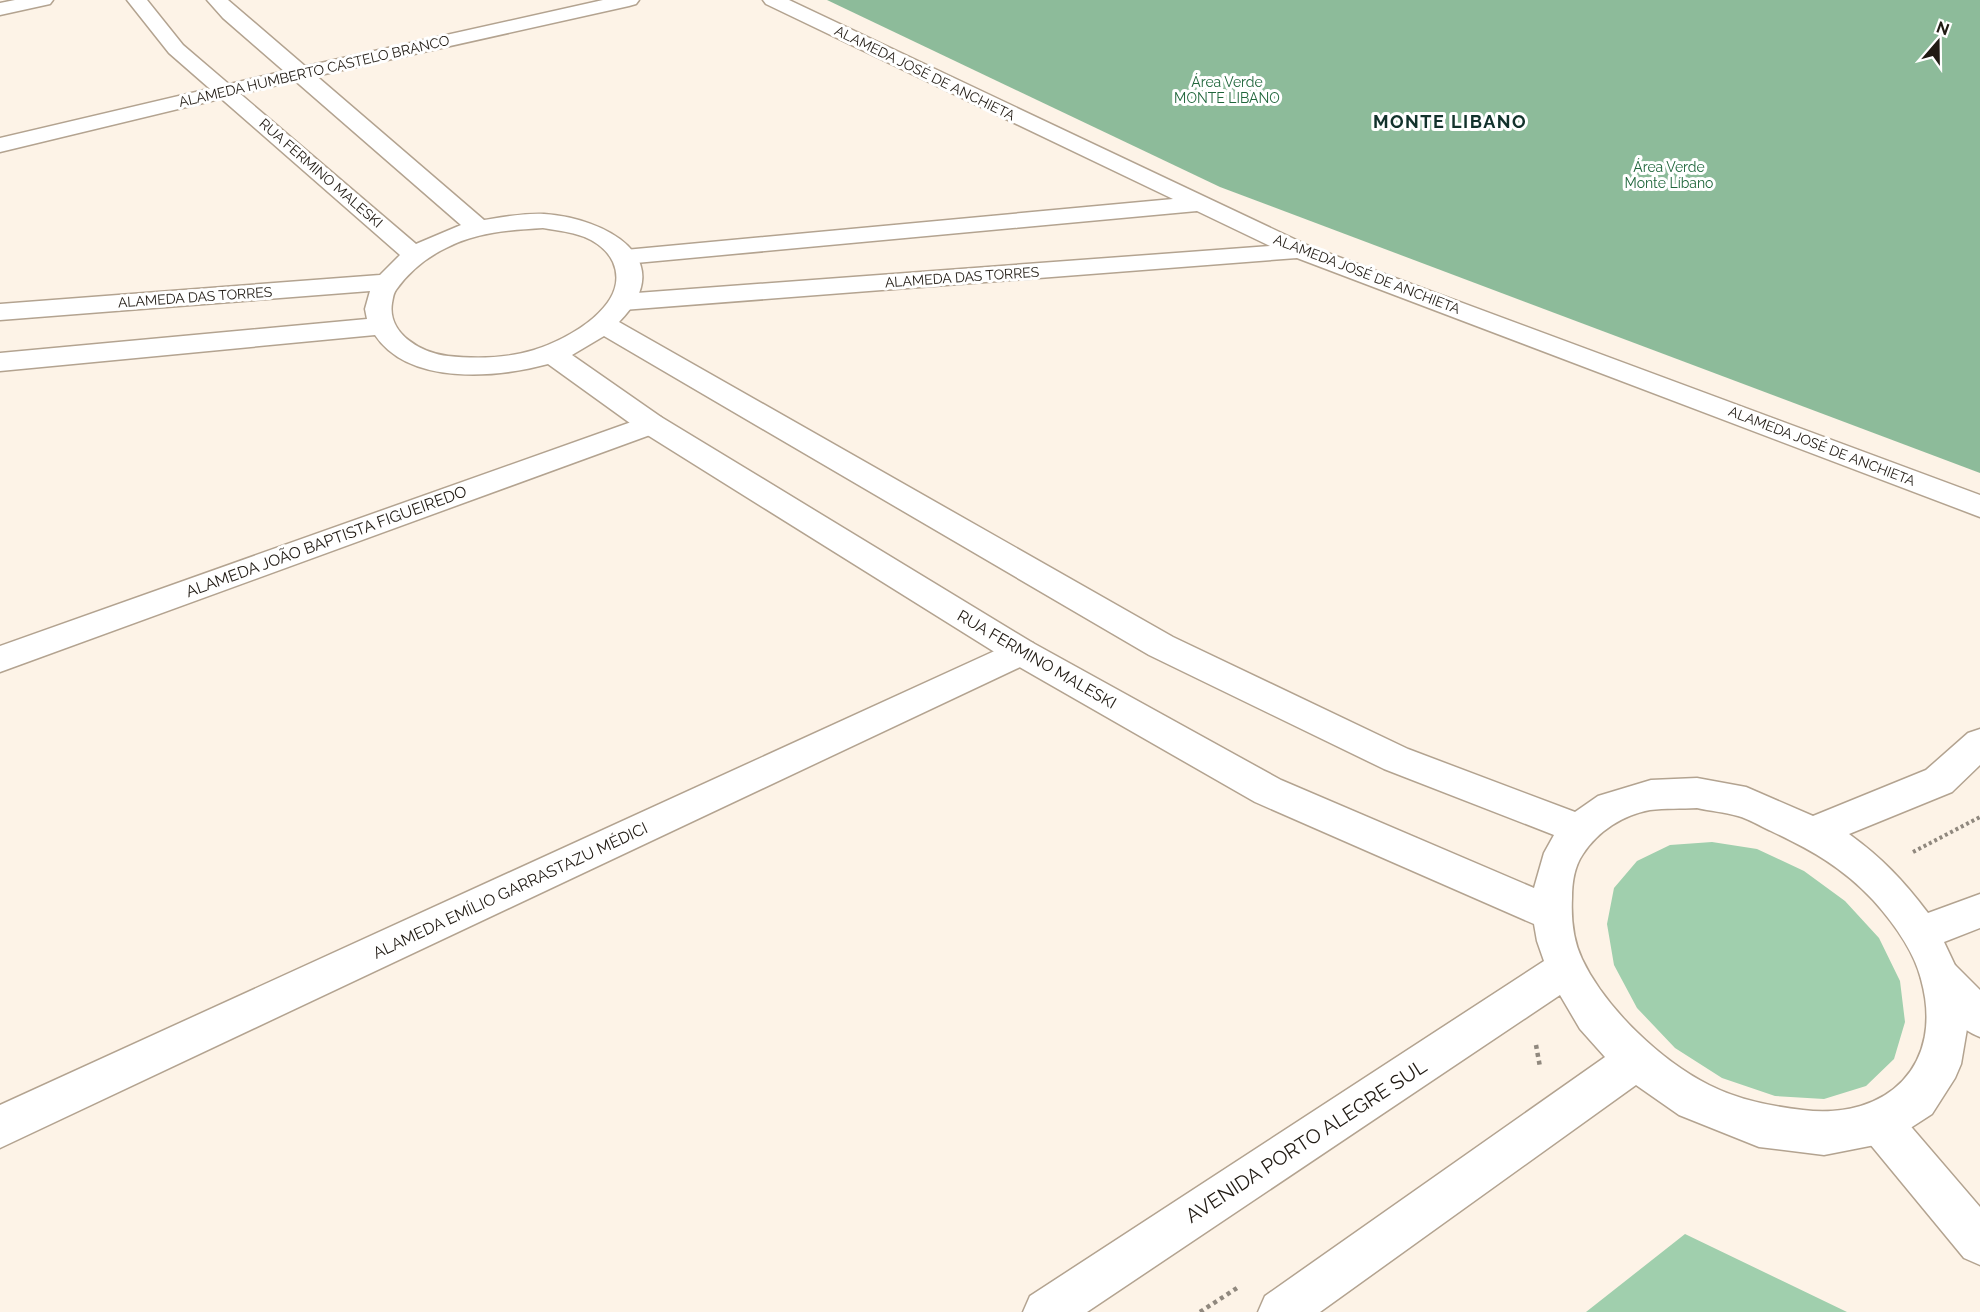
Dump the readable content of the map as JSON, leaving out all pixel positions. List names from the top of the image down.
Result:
{
  "streets": {
    "street": [
      "ALAMEDA HUMBERTO CASTELO BRANCO",
      "ALAMEDA JOSÉ DE ANCHIETA",
      "RUA FERMINO MALESKI",
      "ALAMEDA DAS TORRES",
      "ALAMEDA JOÃO BAPTISTA FIGUEIREDO",
      "ALAMEDA EMÍLIO GARRASTAZU MÉDICI",
      "AVENIDA PORTO ALEGRE SUL"
    ]
  },
  "crossings": [
    ["ALAMEDA HUMBERTO CASTELO BRANCO", "RUA FERMINO MALESKI"],
    ["ALAMEDA JOSÉ DE ANCHIETA", "ALAMEDA DAS TORRES"],
    ["RUA FERMINO MALESKI", "ALAMEDA DAS TORRES"],
    ["RUA FERMINO MALESKI", "ALAMEDA JOÃO BAPTISTA FIGUEIREDO"],
    ["RUA FERMINO MALESKI", "ALAMEDA EMÍLIO GARRASTAZU MÉDICI"]
  ],
  "districts": ["MONTE LIBANO"],
  "parks": ["Área Verde MONTE LIBANO", "Área Verde Monte Líbano"],
  "north": "top"
}
